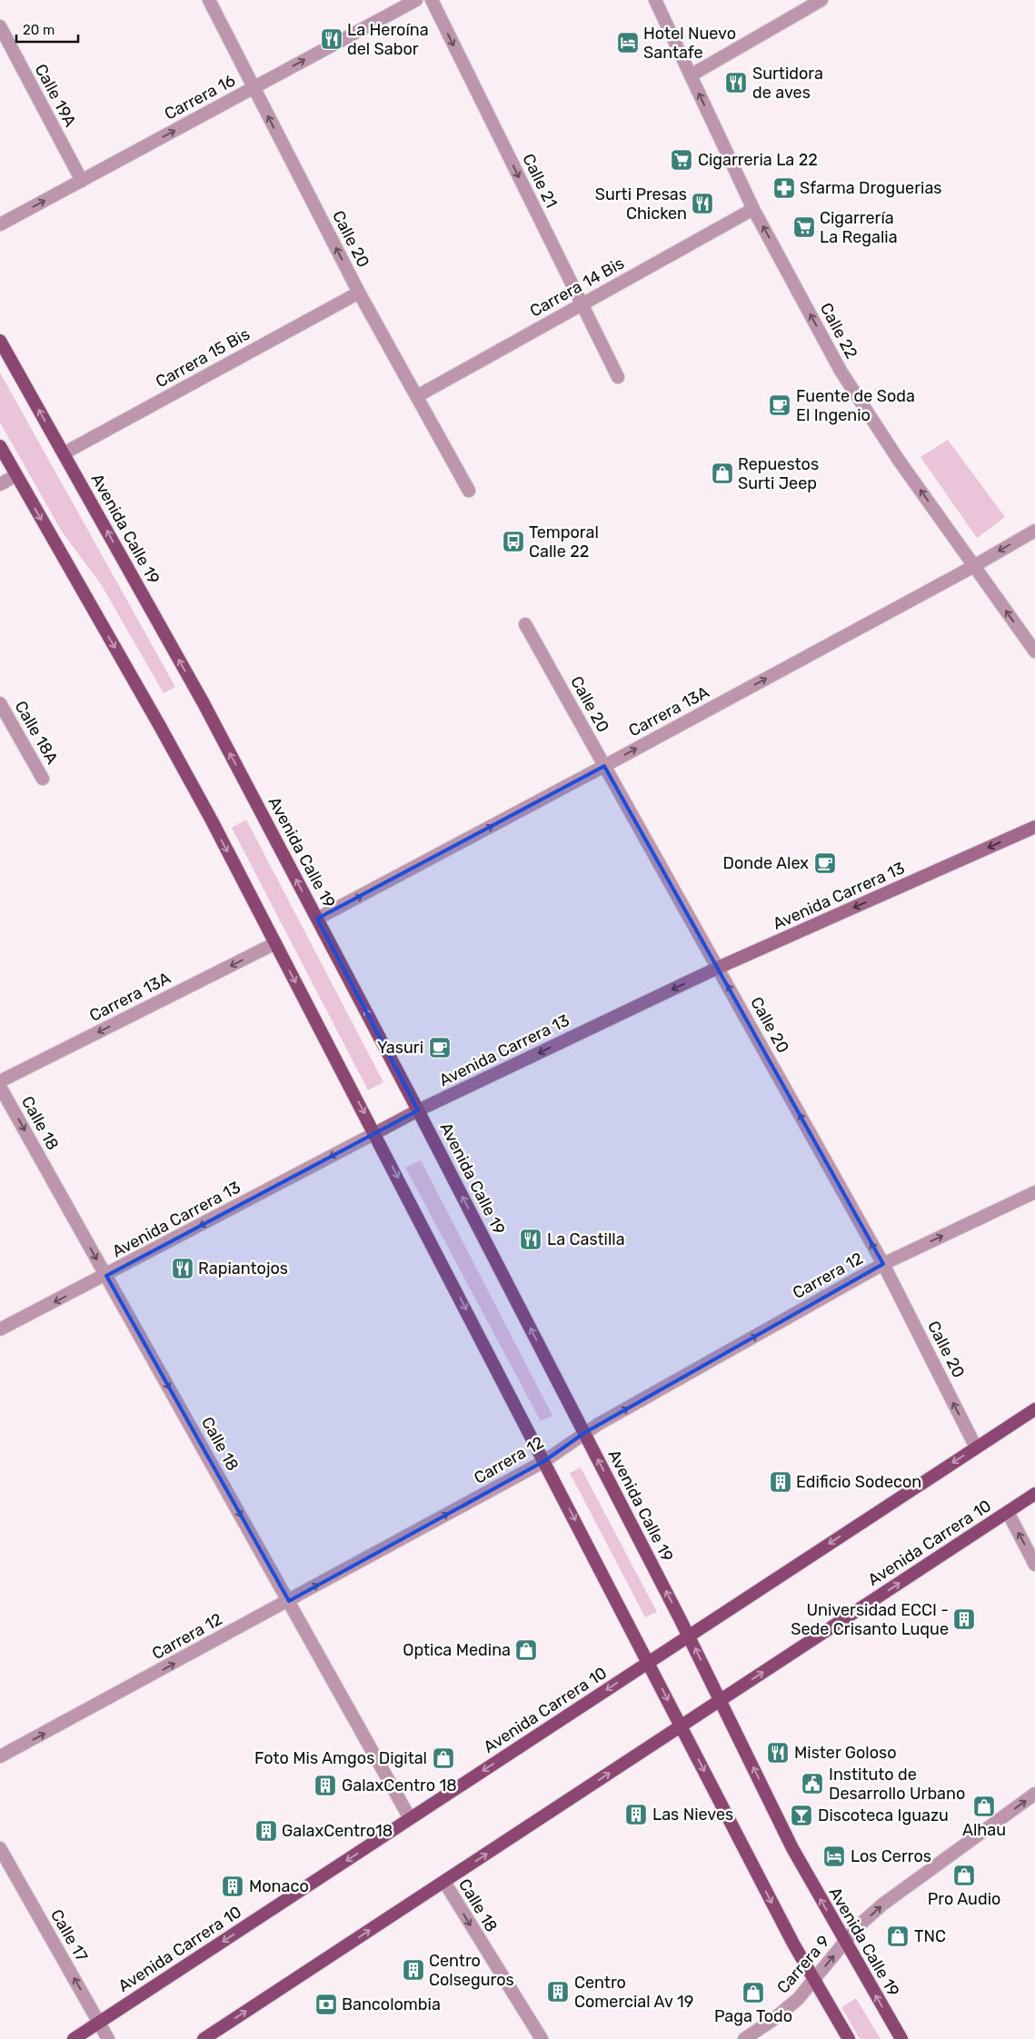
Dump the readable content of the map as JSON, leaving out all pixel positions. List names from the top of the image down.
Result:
{
  "streets": {
    "main road": ["Avenida Calle 19", "Avenida Carrera 13", "Avenida Carrera 10"],
    "street": [
      "Calle 19A",
      "Carrera 16",
      "Calle 21",
      "Calle 20",
      "Carrera 14 Bis",
      "Calle 22",
      "Carrera 15 Bis",
      "Carrera 13A",
      "Calle 18A",
      "Calle 18",
      "Carrera 12",
      "Calle 17",
      "Carrera 9"
    ]
  },
  "crossings": [
    ["Calle 19A", "Carrera 16"],
    ["Carrera 16", "Calle 20"],
    ["Calle 21", "Carrera 14 Bis"],
    ["Calle 20", "Carrera 14 Bis"],
    ["Calle 20", "Carrera 15 Bis"],
    ["Calle 20", "Carrera 13A"],
    ["Calle 20", "Avenida Carrera 13"],
    ["Calle 20", "Carrera 12"],
    ["Calle 20", "Avenida Carrera 10"],
    ["Carrera 14 Bis", "Calle 22"],
    ["Calle 22", "Carrera 13A"],
    ["Carrera 15 Bis", "Avenida Calle 19"],
    ["Avenida Calle 19", "Carrera 13A"],
    ["Avenida Calle 19", "Avenida Carrera 13"],
    ["Avenida Calle 19", "Carrera 12"],
    ["Avenida Calle 19", "Avenida Carrera 10"],
    ["Avenida Calle 19", "Carrera 9"],
    ["Avenida Carrera 13", "Calle 18"],
    ["Calle 18", "Carrera 12"],
    ["Calle 18", "Avenida Carrera 10"],
    ["Avenida Carrera 10", "Calle 17"]
  ],
  "one_way": [
    "Carrera 16",
    "Calle 21",
    "Calle 20",
    "Calle 22",
    "Avenida Carrera 13",
    "Calle 18",
    "Carrera 12",
    "Calle 17",
    "Carrera 9"
  ],
  "places": {
    "restaurant": [
      "La Heroína del Sabor",
      "Surtidora de aves",
      "Surti Presas Chicken",
      "La Castilla",
      "Rapiantojos",
      "Mister Goloso"
    ],
    "hotel": ["Hotel Nuevo Santafe", "Los Cerros"],
    "supermarket": ["Cigarreria La 22", "Cigarrería La Regalia"],
    "pharmacy": ["Sfarma Droguerias"],
    "cafe": ["Fuente de Soda El Ingenio", "Donde Alex", "Yasuri"],
    "shop": [
      "Repuestos Surti Jeep",
      "Optica Medina",
      "Foto Mis Amgos Digital",
      "Alhau",
      "Pro Audio",
      "TNC",
      "Paga Todo"
    ],
    "bus stop": ["Temporal Calle 22"],
    "building": [
      "Edificio Sodecon",
      "Universidad ECCI - Sede Crisanto Luque",
      "GalaxCentro 18",
      "Las Nieves",
      "GalaxCentro18",
      "Monaco",
      "Centro Colseguros",
      "Centro Comercial Av 19"
    ],
    "public building": ["Instituto de Desarrollo Urbano"],
    "bar": ["Discoteca Iguazu"],
    "bank": ["Bancolombia"]
  },
  "scale_bar": "20 m"
}
